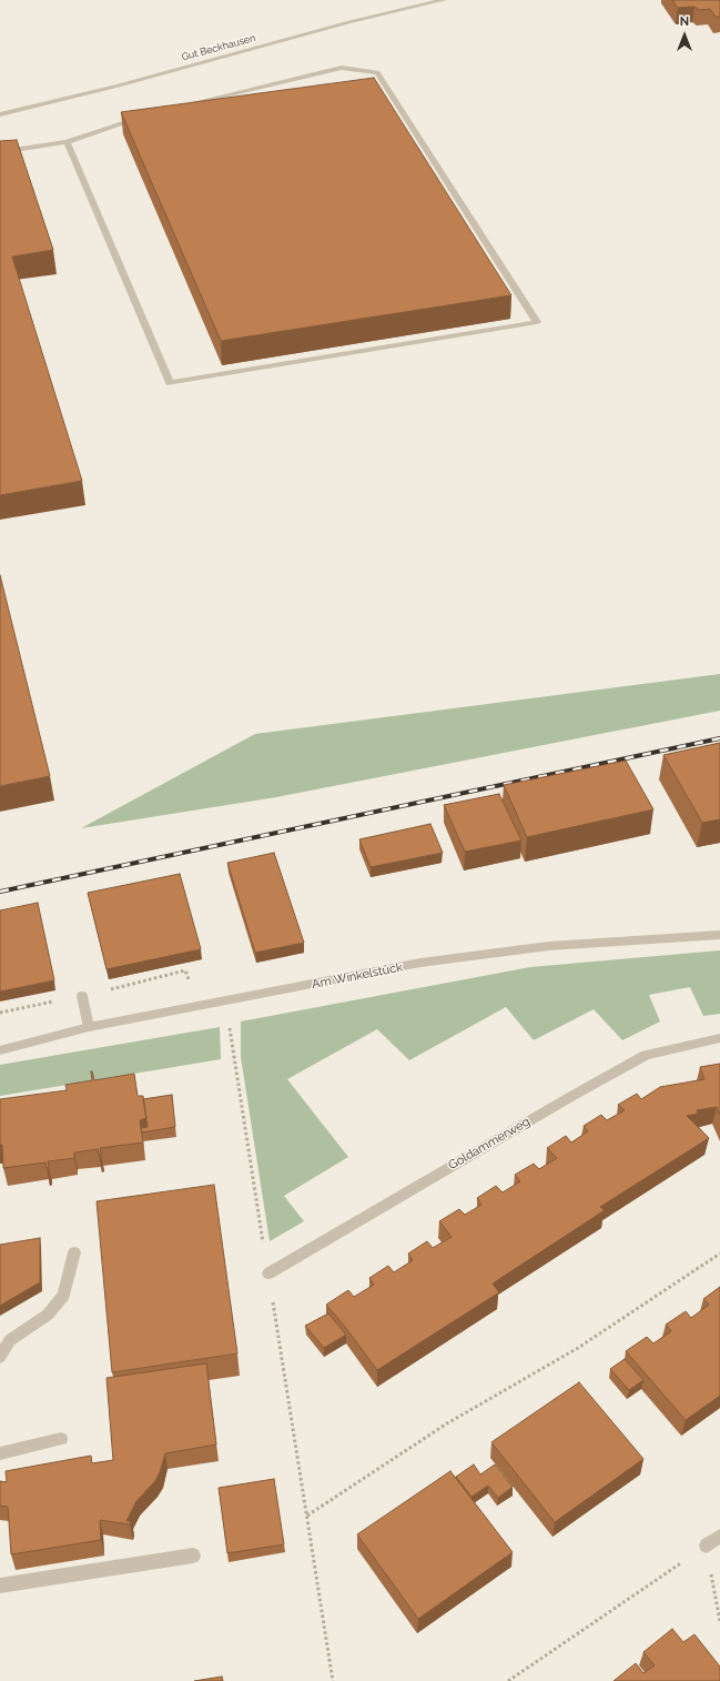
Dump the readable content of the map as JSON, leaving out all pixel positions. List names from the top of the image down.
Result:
{
  "streets": {
    "street": ["Gut Beckhausen", "Am Winkelstück", "Goldammerweg"]
  },
  "north": "top"
}
